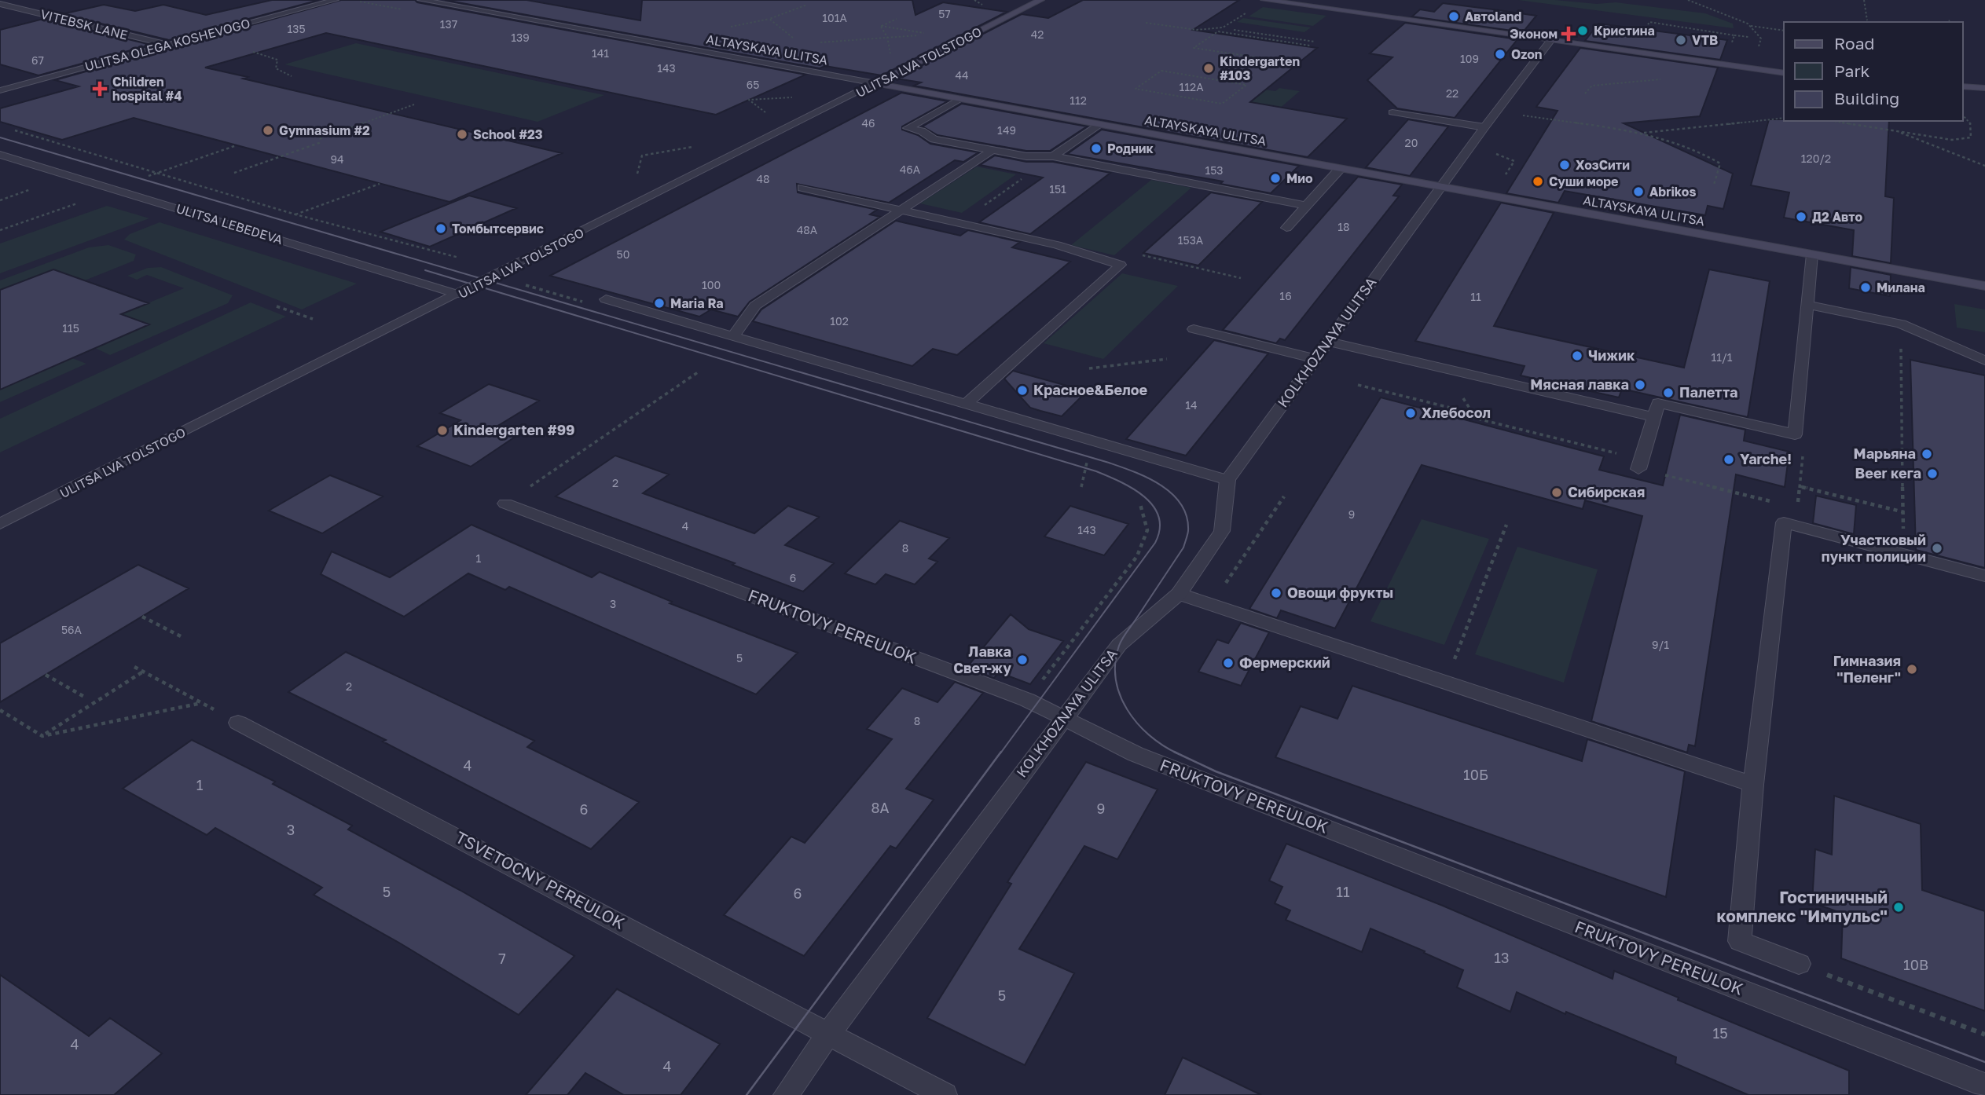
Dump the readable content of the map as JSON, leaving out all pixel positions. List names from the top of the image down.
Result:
{
  "streets": {
    "main road": ["ALTAYSKAYA ULITSA", "ULITSA LVA TOLSTOGO"],
    "street": [
      "VITEBSK LANE",
      "ULITSA OLEGA KOSHEVOGO",
      "ULITSA LEBEDEVA",
      "KOLKHOZNAYA ULITSA",
      "FRUKTOVY PEREULOK",
      "TSVETOCNY PEREULOK"
    ]
  },
  "crossings": [
    ["VITEBSK LANE", "ULITSA OLEGA KOSHEVOGO"],
    ["ALTAYSKAYA ULITSA", "ULITSA LVA TOLSTOGO"],
    ["ALTAYSKAYA ULITSA", "KOLKHOZNAYA ULITSA"],
    ["ULITSA LVA TOLSTOGO", "ULITSA LEBEDEVA"],
    ["KOLKHOZNAYA ULITSA", "FRUKTOVY PEREULOK"],
    ["KOLKHOZNAYA ULITSA", "TSVETOCNY PEREULOK"]
  ],
  "places": {
    "other": [
      "Автоland",
      "Кристина",
      "VTB",
      "Ozon",
      "Kindergarten #103",
      "Gymnasium #2",
      "School #23",
      "Родник",
      "ХозСити",
      "Мио",
      "Суши море",
      "Abrikos",
      "Д2 Авто",
      "Томбытсервис",
      "Милана",
      "Maria Ra",
      "Чижик",
      "Мясная лавка",
      "Красное&Белое",
      "Палетта",
      "Хлебосол",
      "Kindergarten #99",
      "Марьяна",
      "Yarche!",
      "Beer кега",
      "Сибирская",
      "Участковый пункт полиции",
      "Овощи фрукты",
      "Лавка Свет-жу",
      "Фермерский",
      "Гимназия \"Пеленг\"",
      "Гостиничный комплекс \"Импульс\""
    ],
    "health": ["Эконом", "Children hospital #4"]
  },
  "house_numbers": [
    "57",
    "101А",
    "137",
    "135",
    "42",
    "139",
    "141",
    "109",
    "67",
    "143",
    "44",
    "65",
    "112А",
    "22",
    "112",
    "46",
    "149",
    "20",
    "120/2",
    "94",
    "46А",
    "153",
    "48",
    "151",
    "18",
    "48А",
    "153А",
    "50",
    "100",
    "16",
    "11",
    "102",
    "115",
    "11/1",
    "14",
    "2",
    "9",
    "4",
    "143",
    "8",
    "1",
    "6",
    "3",
    "56А",
    "9/1",
    "5",
    "2",
    "8",
    "4",
    "10Б",
    "1",
    "8А",
    "9",
    "6",
    "3",
    "5",
    "11",
    "6",
    "13",
    "7",
    "10В",
    "5",
    "15",
    "4",
    "4"
  ],
  "legend": ["Road", "Park", "Building"]
}
